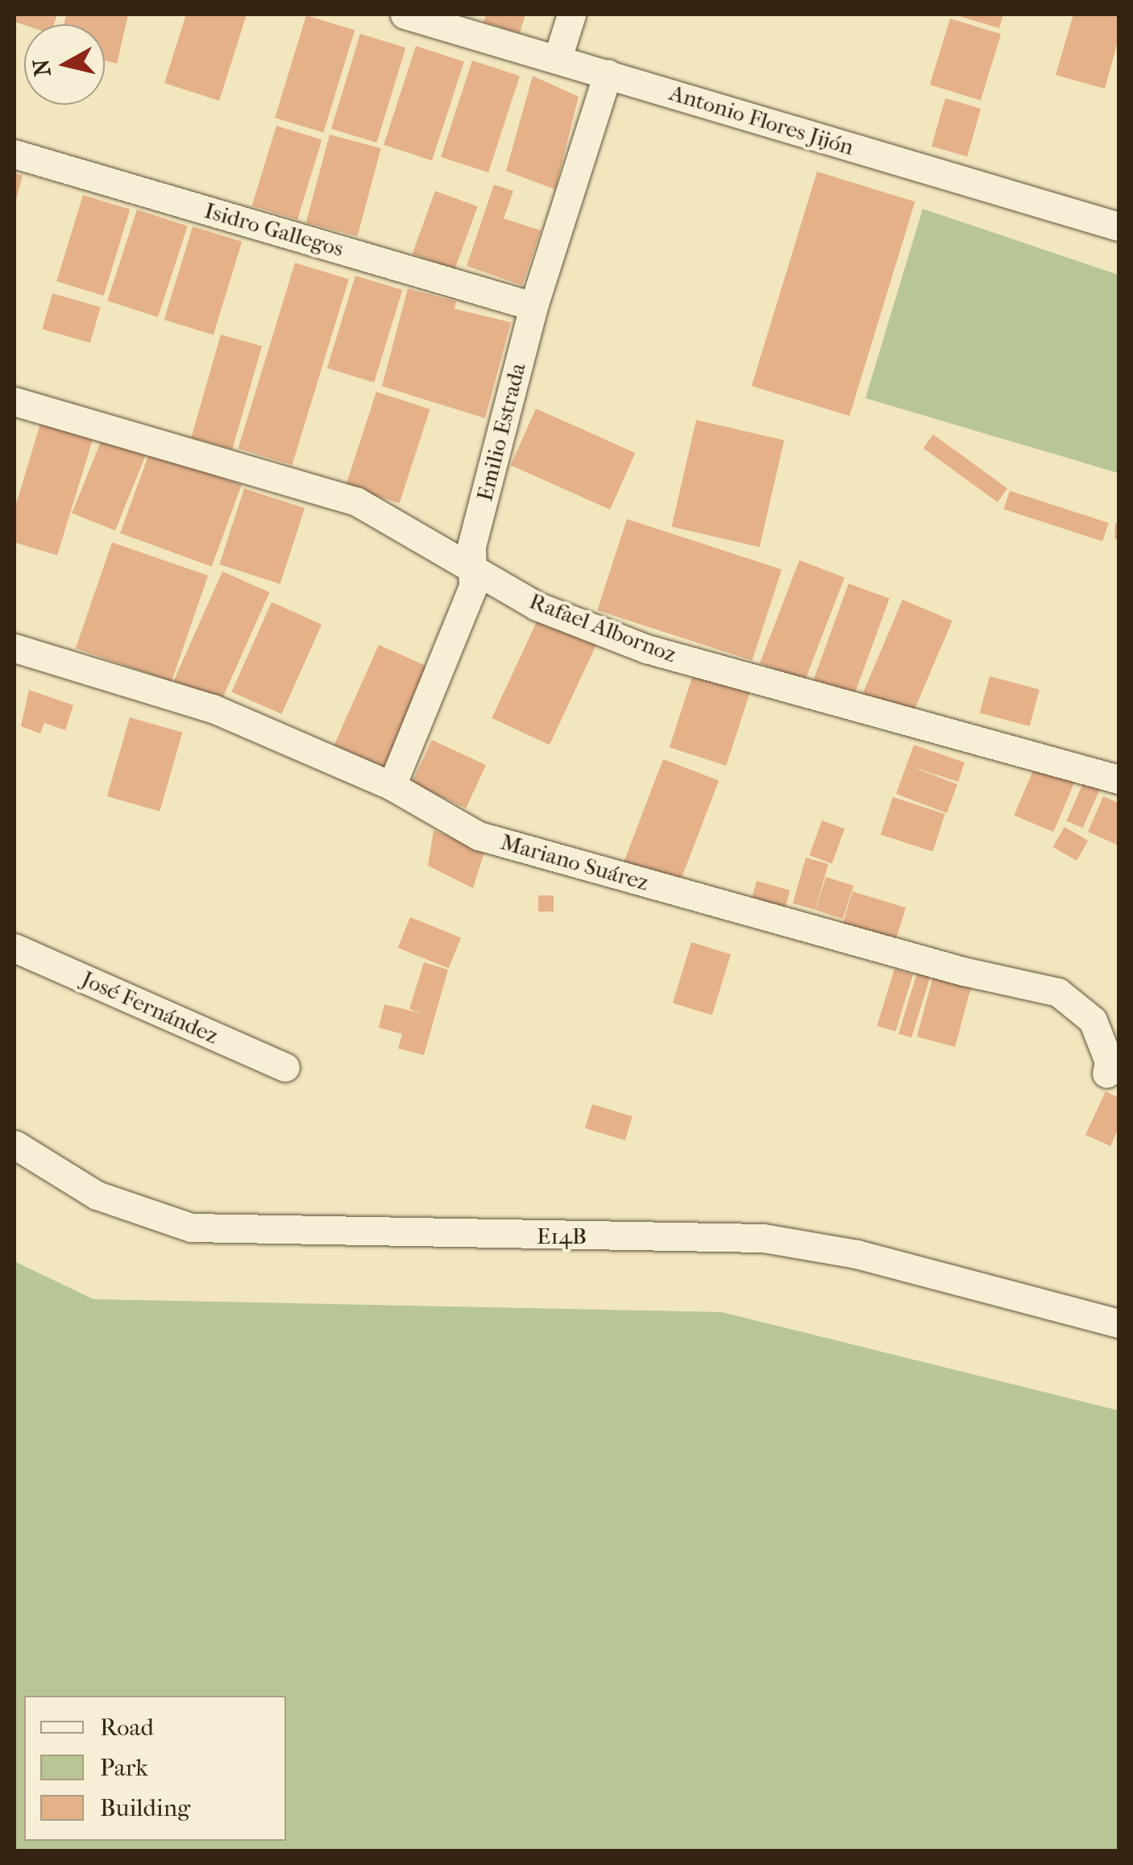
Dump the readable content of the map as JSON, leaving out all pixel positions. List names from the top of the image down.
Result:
{
  "streets": {
    "street": [
      "Antonio Flores Jijón",
      "Isidro Gallegos",
      "Emilio Estrada",
      "Rafael Albornoz",
      "Mariano Suárez",
      "José Fernández",
      "E14B"
    ]
  },
  "crossings": [
    ["Antonio Flores Jijón", "Emilio Estrada"],
    ["Isidro Gallegos", "Emilio Estrada"],
    ["Emilio Estrada", "Rafael Albornoz"],
    ["Emilio Estrada", "Mariano Suárez"]
  ],
  "legend": ["Road", "Park", "Building"],
  "north": "left"
}
